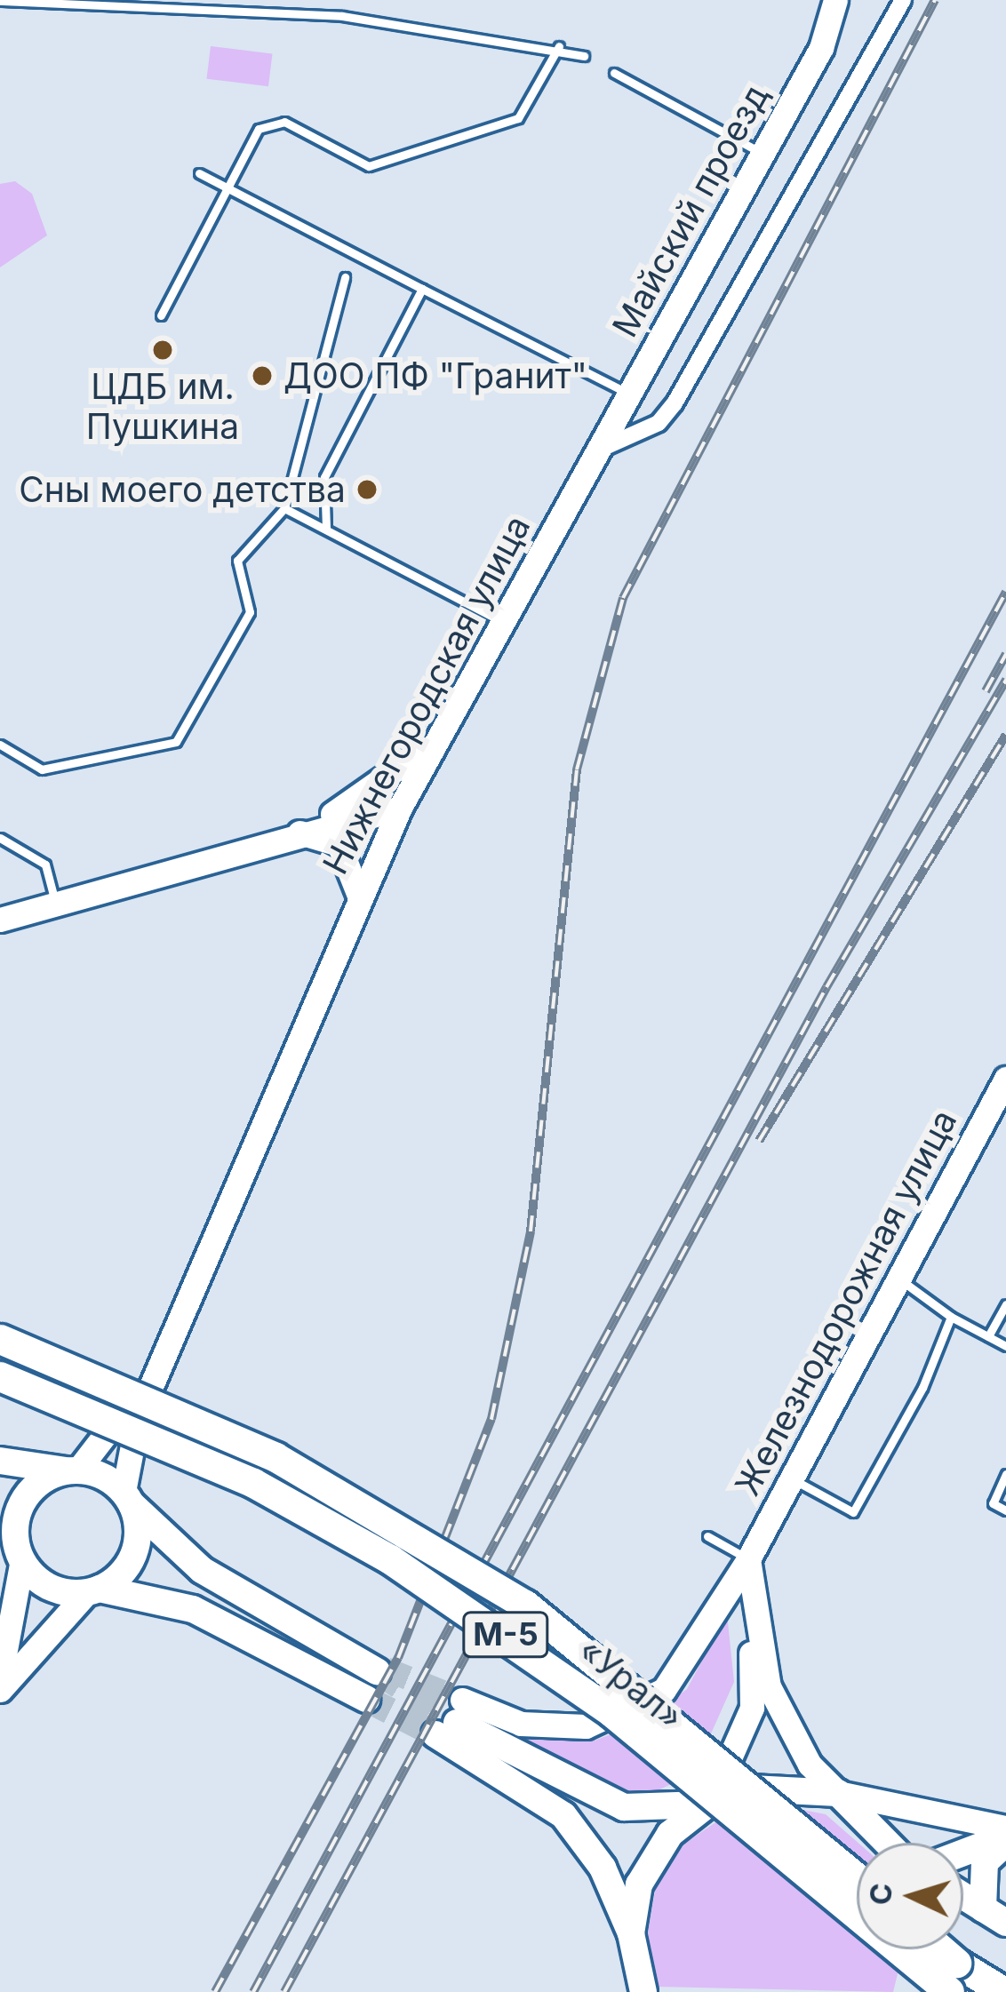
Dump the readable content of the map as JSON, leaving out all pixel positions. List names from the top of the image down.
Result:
{
  "streets": {
    "highway": ["М-5", "«Урал»"],
    "street": ["Майский проезд", "Нижнегородская улица", "Железнодорожная улица"]
  },
  "crossings": [
    ["Майский проезд", "Нижнегородская улица"]
  ],
  "places": ["ЦДБ им. Пушкина", "ДОО ПФ \"Гранит\"", "Сны моего детства"],
  "north": "left"
}
